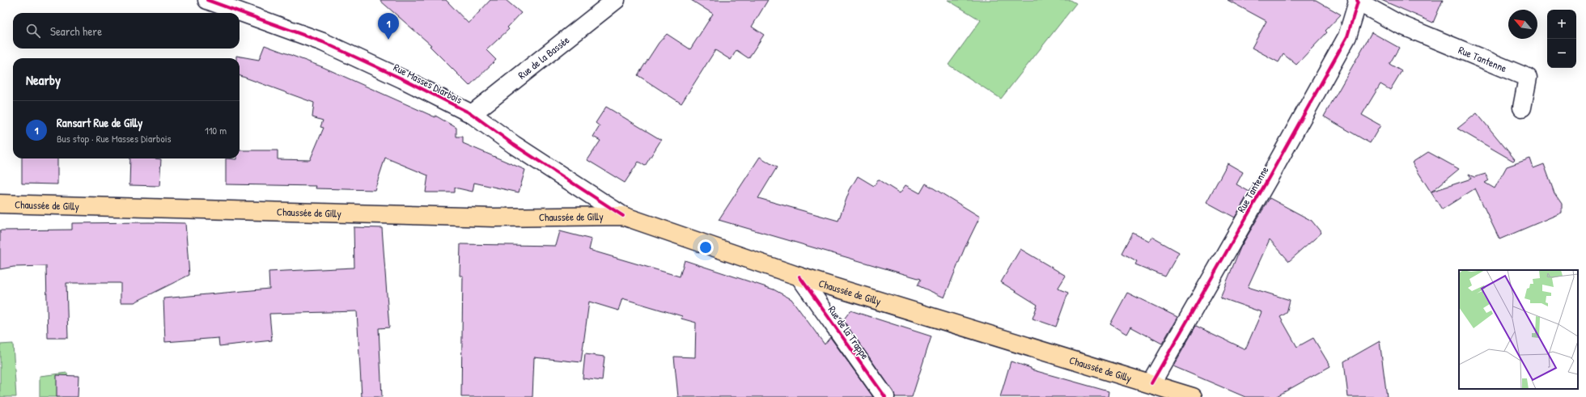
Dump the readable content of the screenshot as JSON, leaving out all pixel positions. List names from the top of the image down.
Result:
{
  "streets": {
    "main road": ["Chaussée de Gilly"],
    "street": [
      "Rue de la Bassée",
      "Rue Tantenne",
      "Rue Masses Diarbois",
      "Rue de la Trappe"
    ]
  },
  "crossings": [
    ["Rue de la Bassée", "Rue Masses Diarbois"],
    ["Rue Tantenne", "Chaussée de Gilly"],
    ["Rue Masses Diarbois", "Chaussée de Gilly"],
    ["Chaussée de Gilly", "Rue de la Trappe"]
  ],
  "north": "top left",
  "page": {
    "map_buttons": ["+", "−"],
    "pins": "1",
    "search": "Search here",
    "heading": "Nearby",
    "list": [
      {
        "mark": "1",
        "name": "Ransart Rue de Gilly",
        "note": "Bus stop · Rue Masses Diarbois",
        "value": "110 m"
      }
    ]
  }
}
